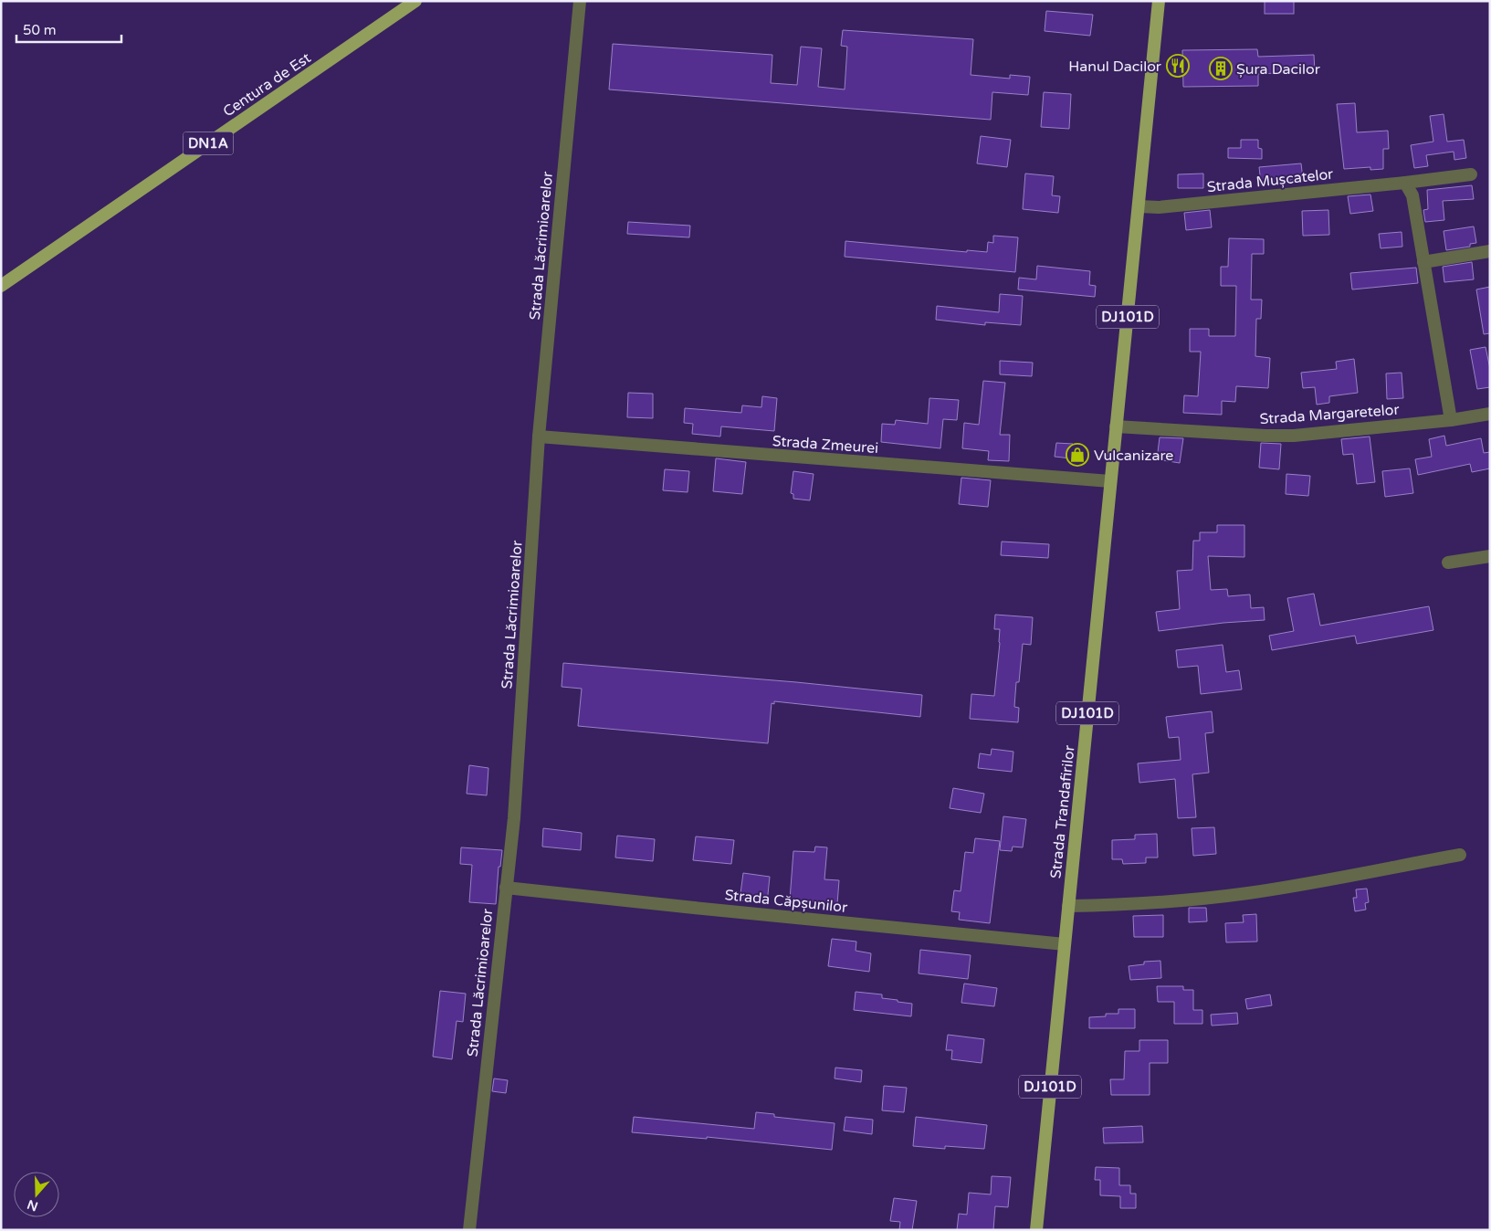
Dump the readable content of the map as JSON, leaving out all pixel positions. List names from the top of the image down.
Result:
{
  "streets": {
    "main road": [
      "Centura de Est",
      "DN1A",
      "DJ101D",
      "Strada Trandafirilor"
    ],
    "street": [
      "Strada Mușcatelor",
      "Strada Lăcrimioarelor",
      "Strada Margaretelor",
      "Strada Zmeurei",
      "Strada Căpșunilor"
    ]
  },
  "crossings": [
    ["Strada Mușcatelor", "DJ101D"],
    ["Strada Mușcatelor", "Strada Trandafirilor"],
    ["Strada Lăcrimioarelor", "Strada Zmeurei"],
    ["Strada Lăcrimioarelor", "Strada Căpșunilor"],
    ["DJ101D", "Strada Trandafirilor"],
    ["Strada Margaretelor", "Strada Trandafirilor"],
    ["Strada Zmeurei", "Strada Trandafirilor"],
    ["Strada Trandafirilor", "Strada Căpșunilor"]
  ],
  "places": {
    "restaurant": ["Hanul Dacilor"],
    "building": ["Șura Dacilor"],
    "shop": ["Vulcanizare"]
  },
  "scale_bar": "50 m",
  "north": "bottom"
}
